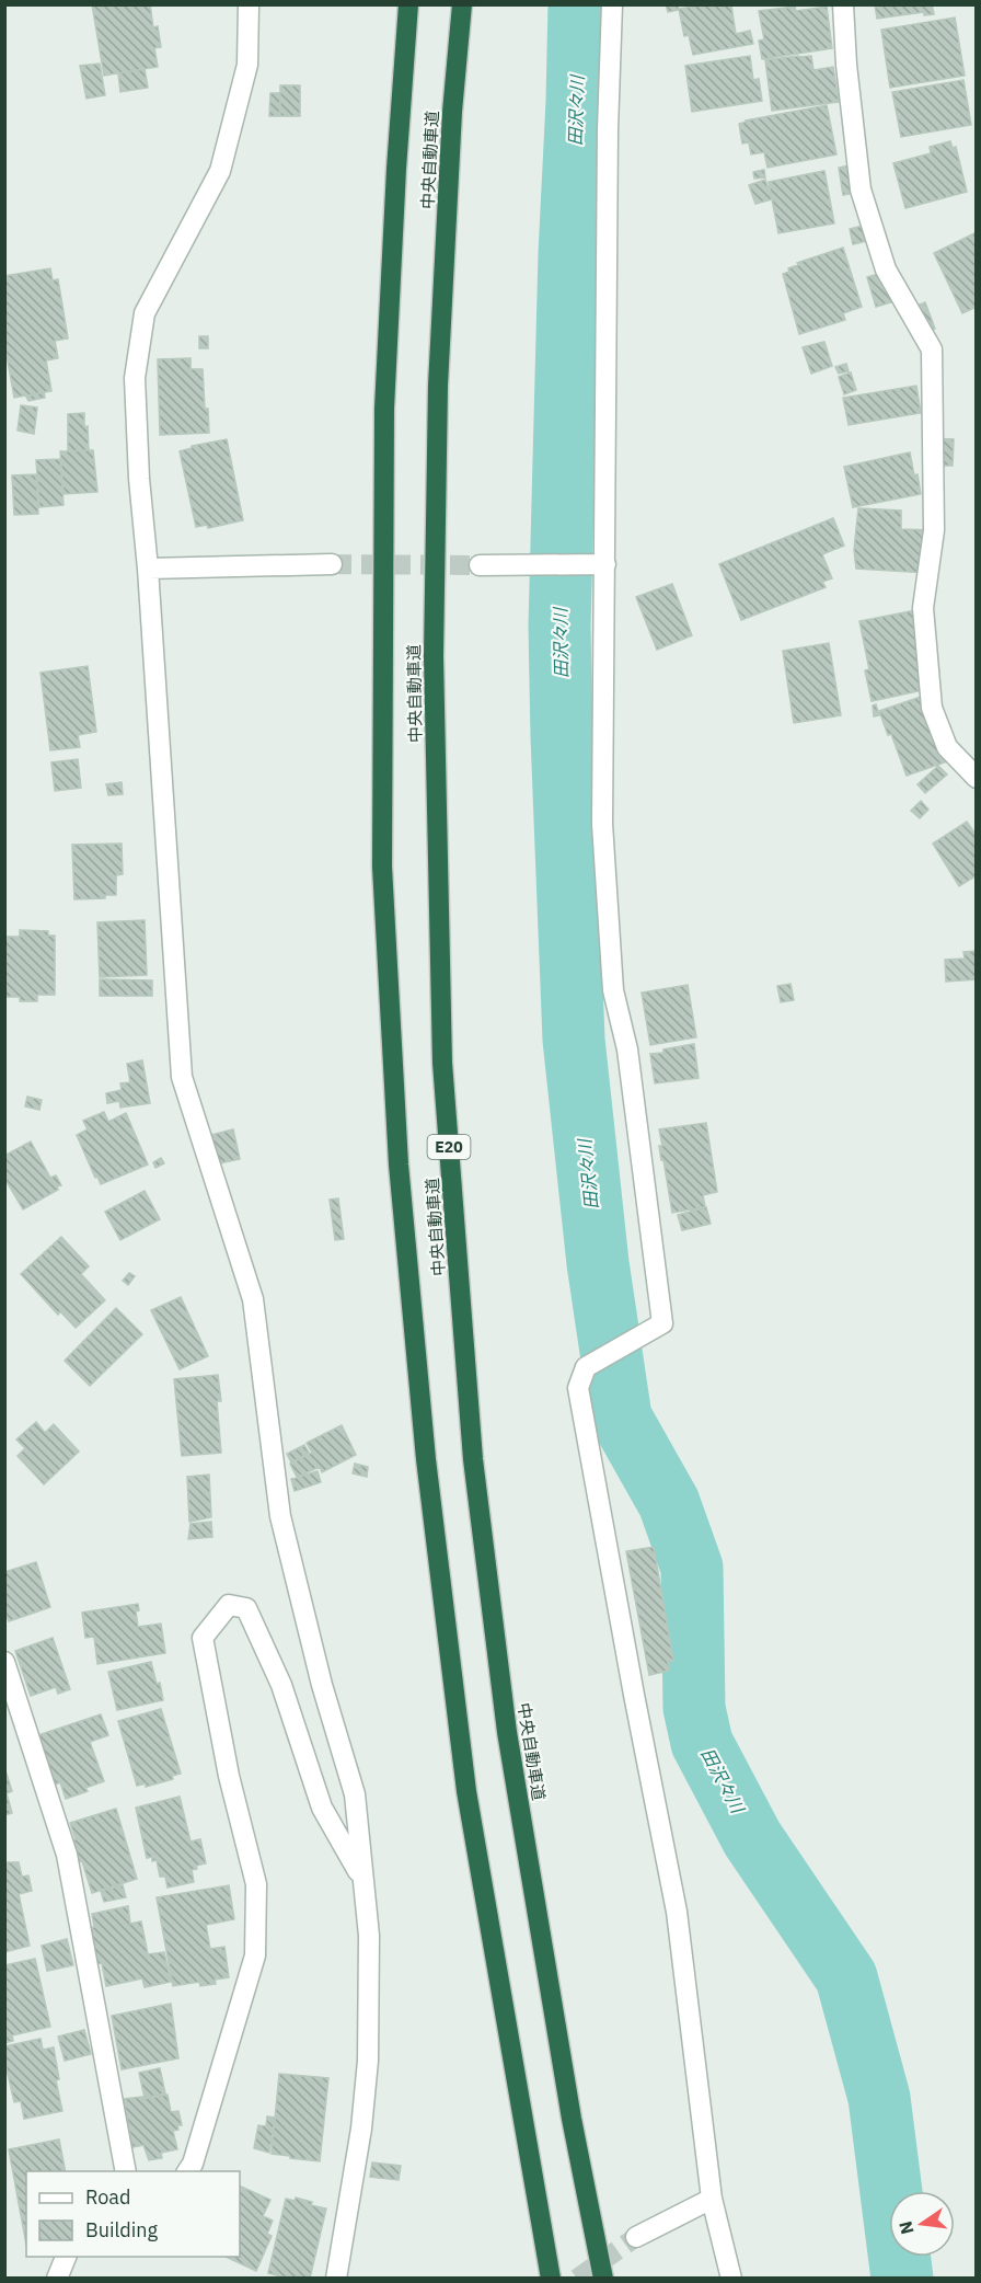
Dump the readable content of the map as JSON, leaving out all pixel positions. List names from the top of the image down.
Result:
{
  "streets": {
    "highway": ["中央自動車道", "E20"]
  },
  "water": ["田沢々川"],
  "legend": ["Road", "Building"],
  "north": "left"
}
